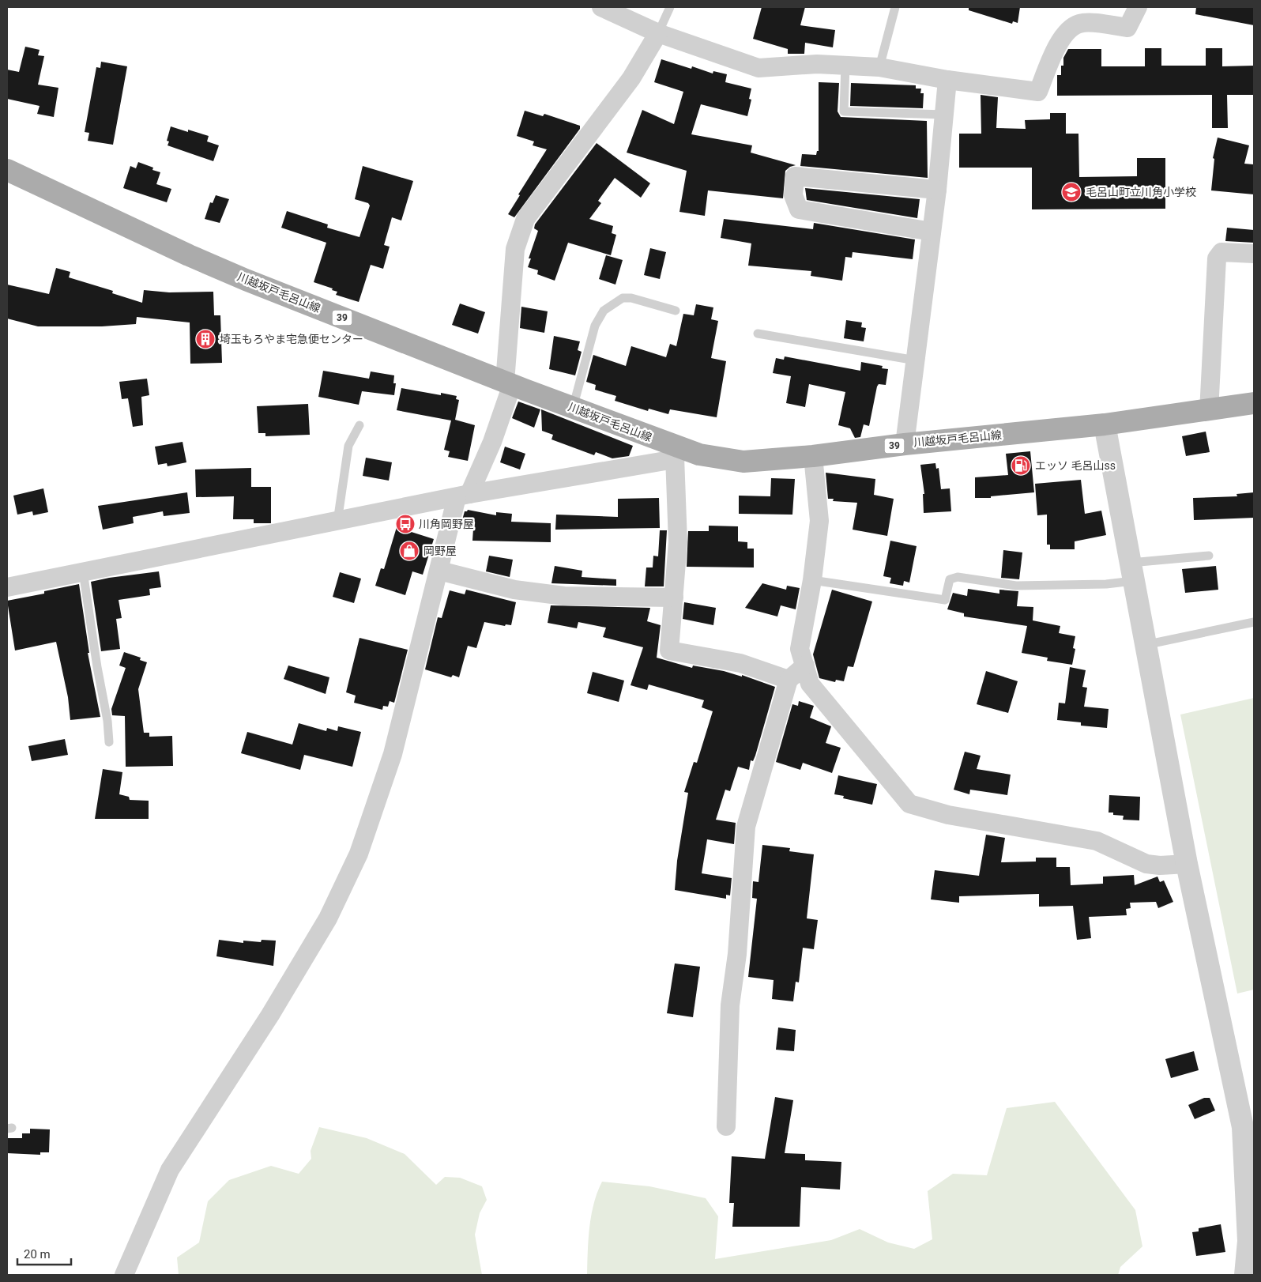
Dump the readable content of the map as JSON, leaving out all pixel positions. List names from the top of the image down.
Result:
{
  "streets": {
    "main road": ["川越坂戸毛呂山線", "39"]
  },
  "places": {
    "school or university": ["毛呂山町立川角小学校"],
    "building": ["埼玉もろやま宅急便センター"],
    "fuel station": ["エッソ 毛呂山ss"],
    "bus stop": ["川角岡野屋"],
    "shop": ["岡野屋"]
  },
  "scale_bar": "20 m"
}
